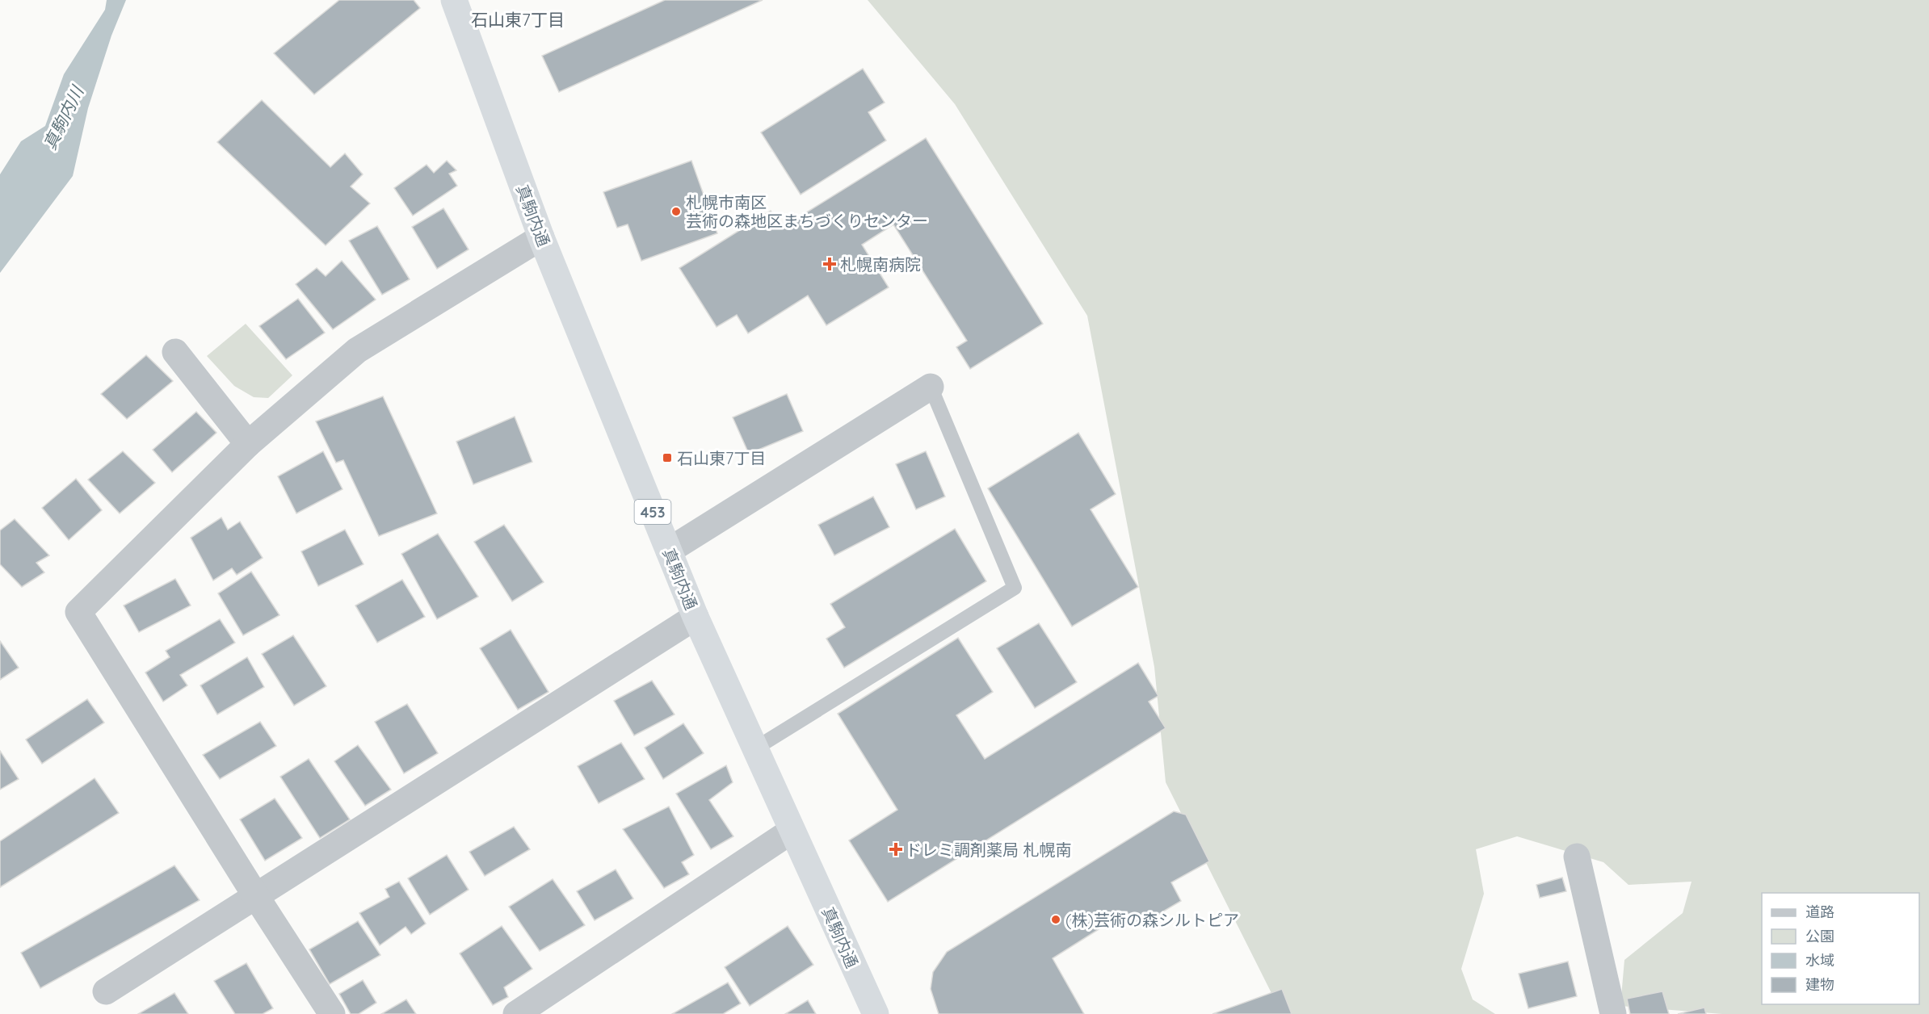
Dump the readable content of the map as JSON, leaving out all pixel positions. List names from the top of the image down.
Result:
{
  "streets": {
    "highway": ["真駒内通", "453"]
  },
  "districts": ["石山東7丁目"],
  "water": ["真駒内川"],
  "places": {
    "other": ["札幌市南区 芸術の森地区まちづくりセンター", "(株)芸術の森シルトピア"],
    "health": ["札幌南病院", "ドレミ調剤薬局 札幌南"],
    "transit": ["石山東7丁目"]
  },
  "legend": [
    "道路",
    "公園",
    "水域",
    "建物"
  ]
}
